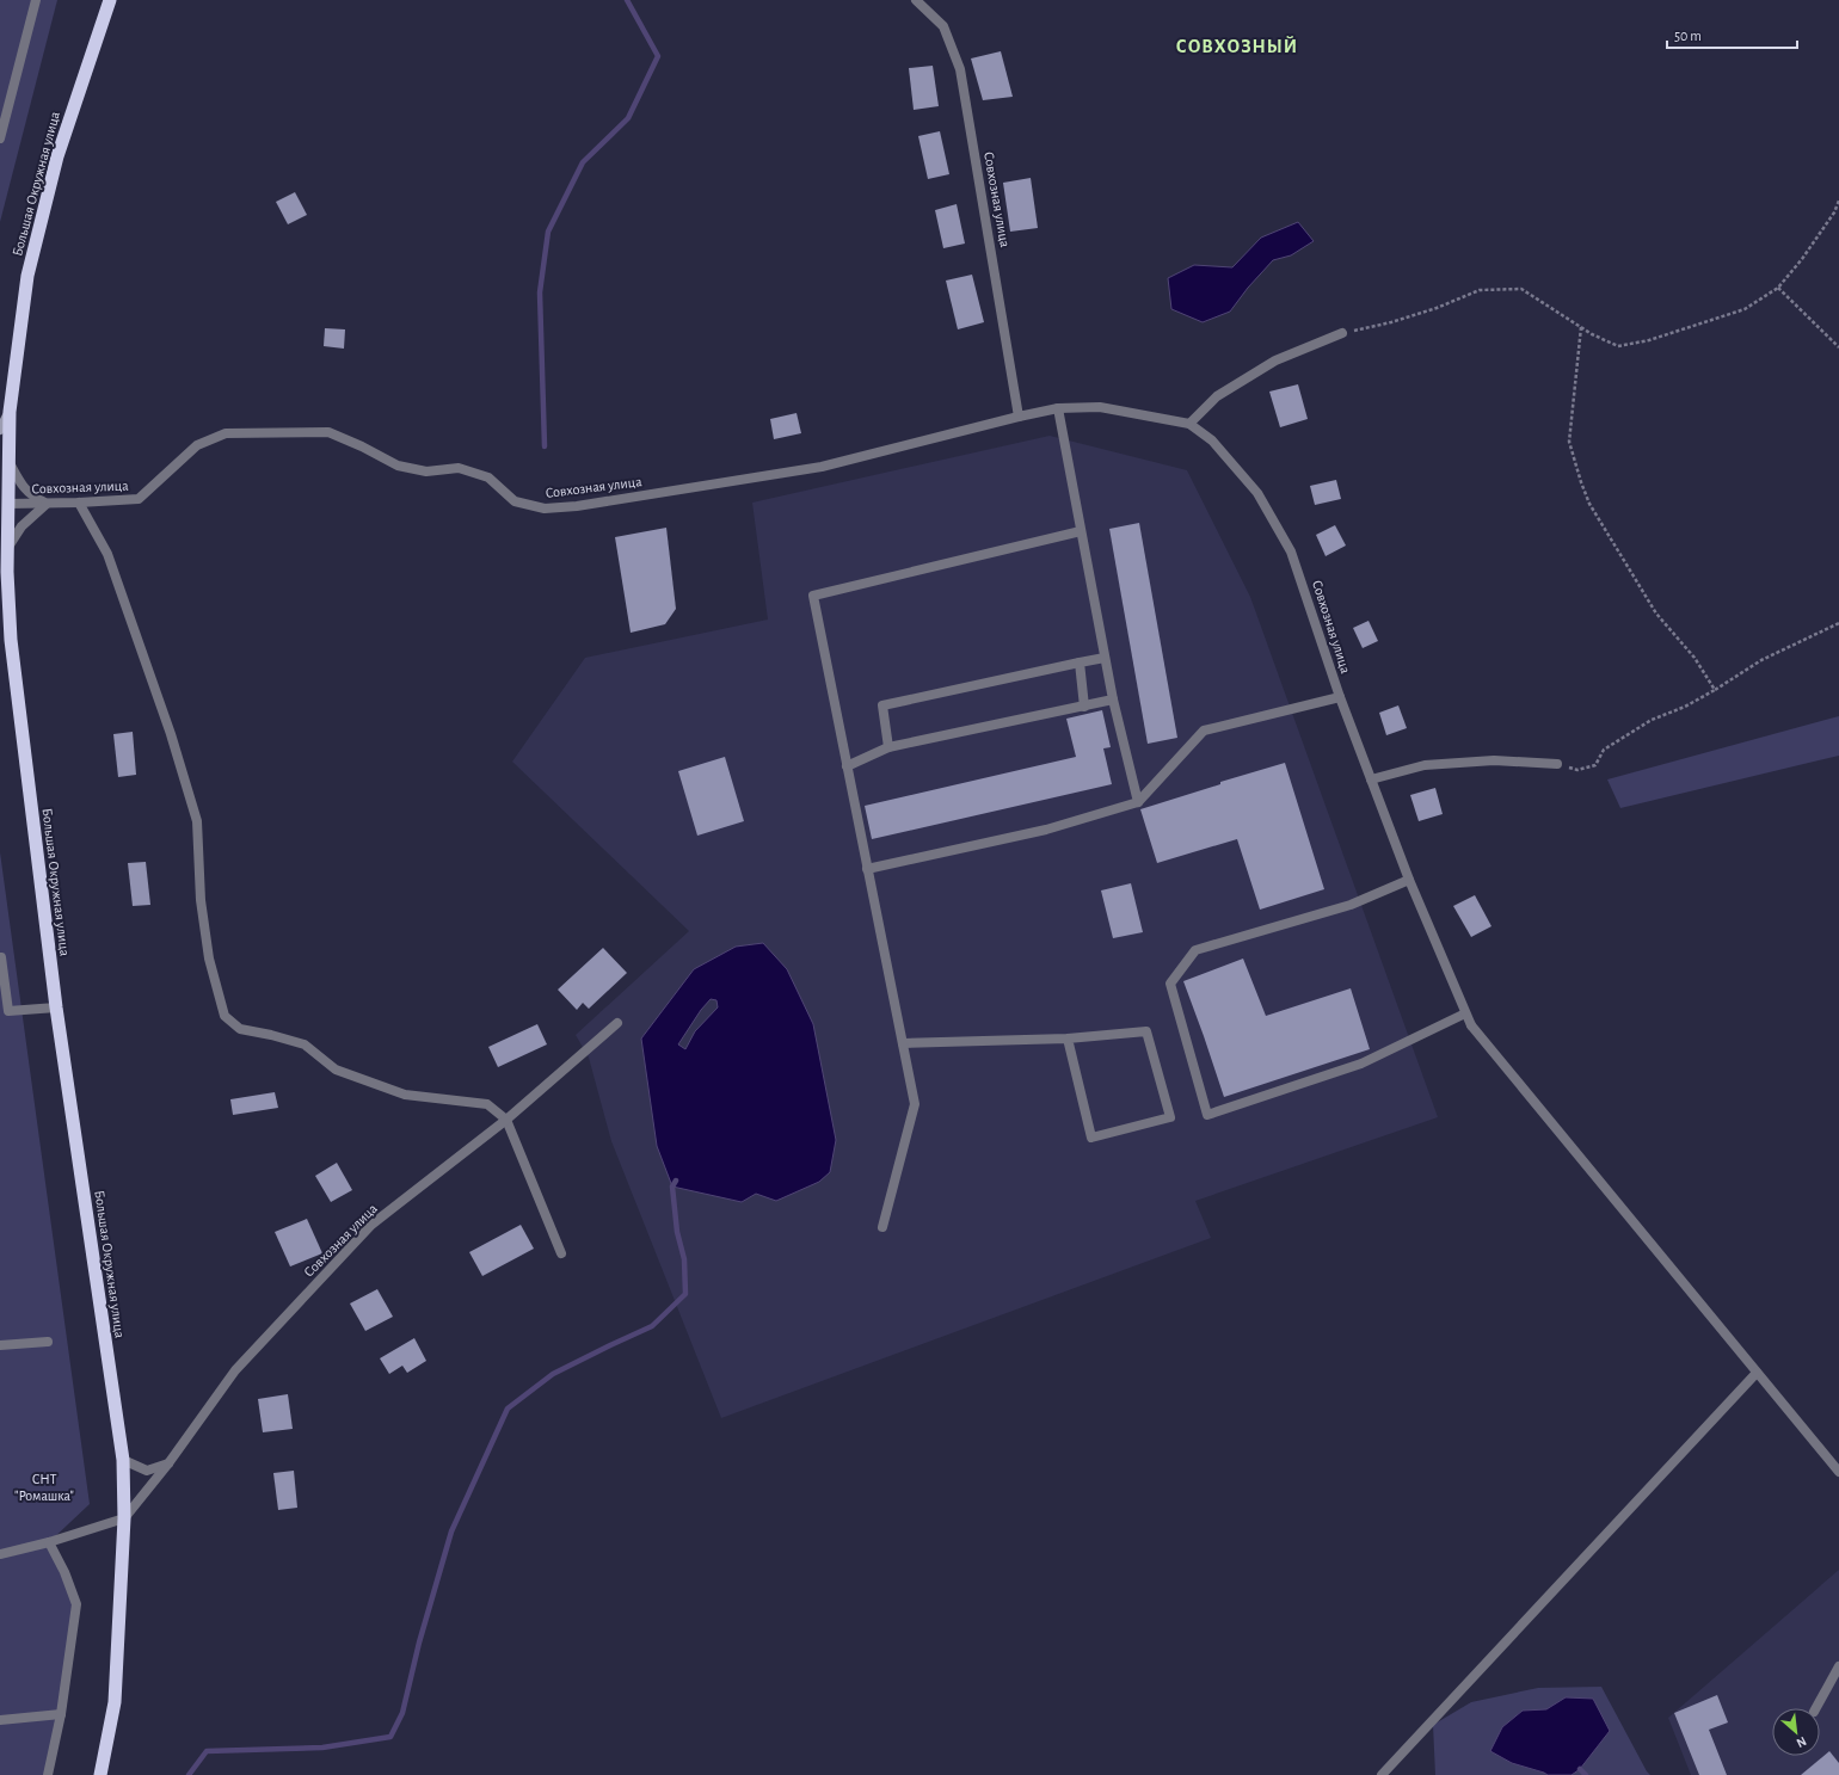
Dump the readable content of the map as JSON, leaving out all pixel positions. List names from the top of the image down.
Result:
{
  "streets": {
    "highway": ["Большая Окружная улица"],
    "street": ["Совхозная улица"]
  },
  "crossings": [
    ["Большая Окружная улица", "Совхозная улица"]
  ],
  "districts": ["СОВХОЗНЫЙ"],
  "parks": ["СНТ \"Ромашка\""],
  "scale_bar": "50 m",
  "north": "bottom right"
}
